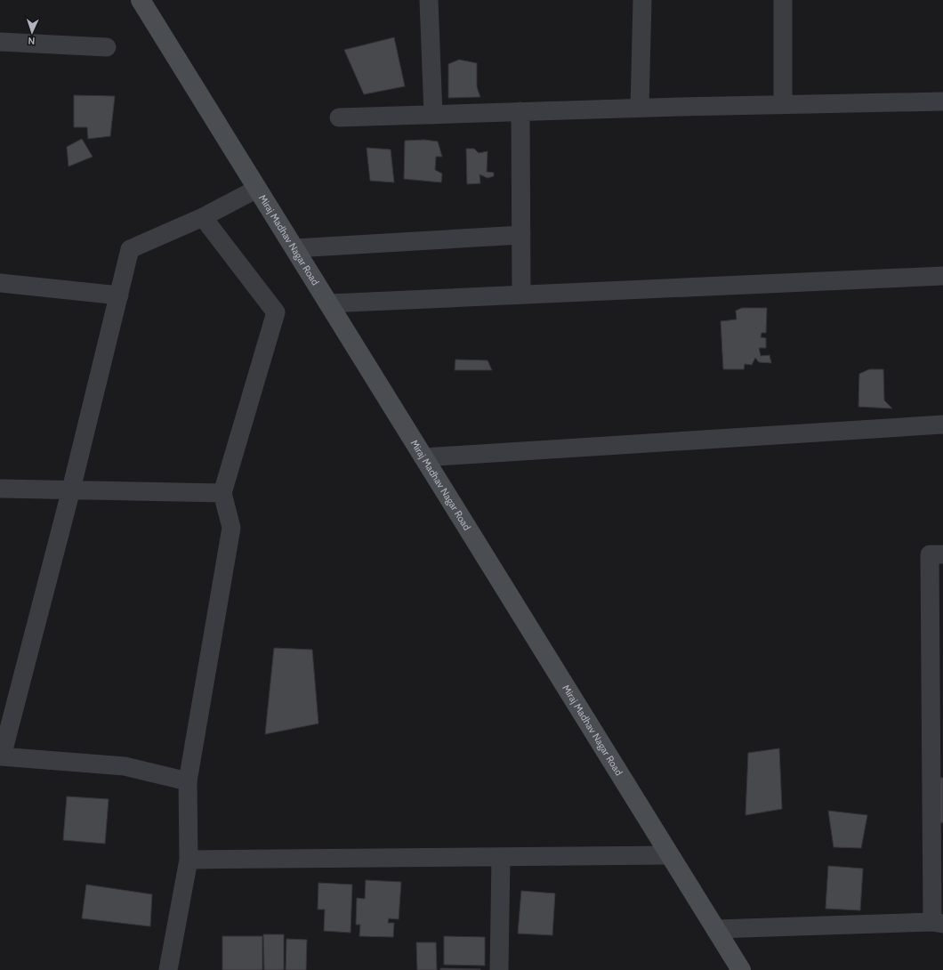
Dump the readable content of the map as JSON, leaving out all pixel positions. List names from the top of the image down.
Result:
{
  "streets": {
    "street": ["Miraj Madhav Nagar Road"]
  },
  "north": "bottom"
}
